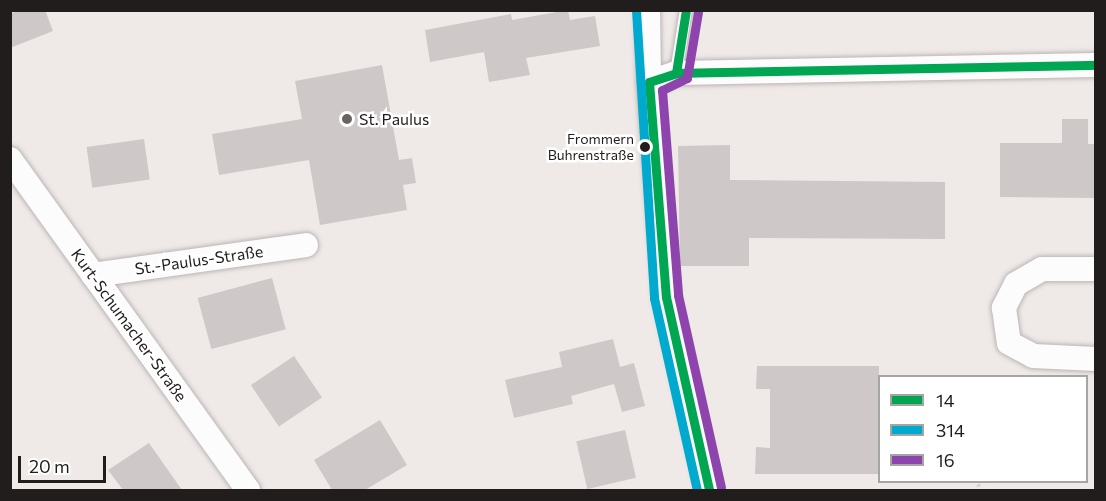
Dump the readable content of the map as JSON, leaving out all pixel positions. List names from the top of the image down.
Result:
{
  "streets": {
    "street": ["St.-Paulus-Straße", "Kurt-Schumacher-Straße"]
  },
  "crossings": [
    ["St.-Paulus-Straße", "Kurt-Schumacher-Straße"]
  ],
  "places": ["St. Paulus", "Frommern Buhrenstraße"],
  "lines": ["transit line 14", "transit line 314", "transit line 16"],
  "legend": ["14", "314", "16"],
  "scale_bar": "20 m"
}
